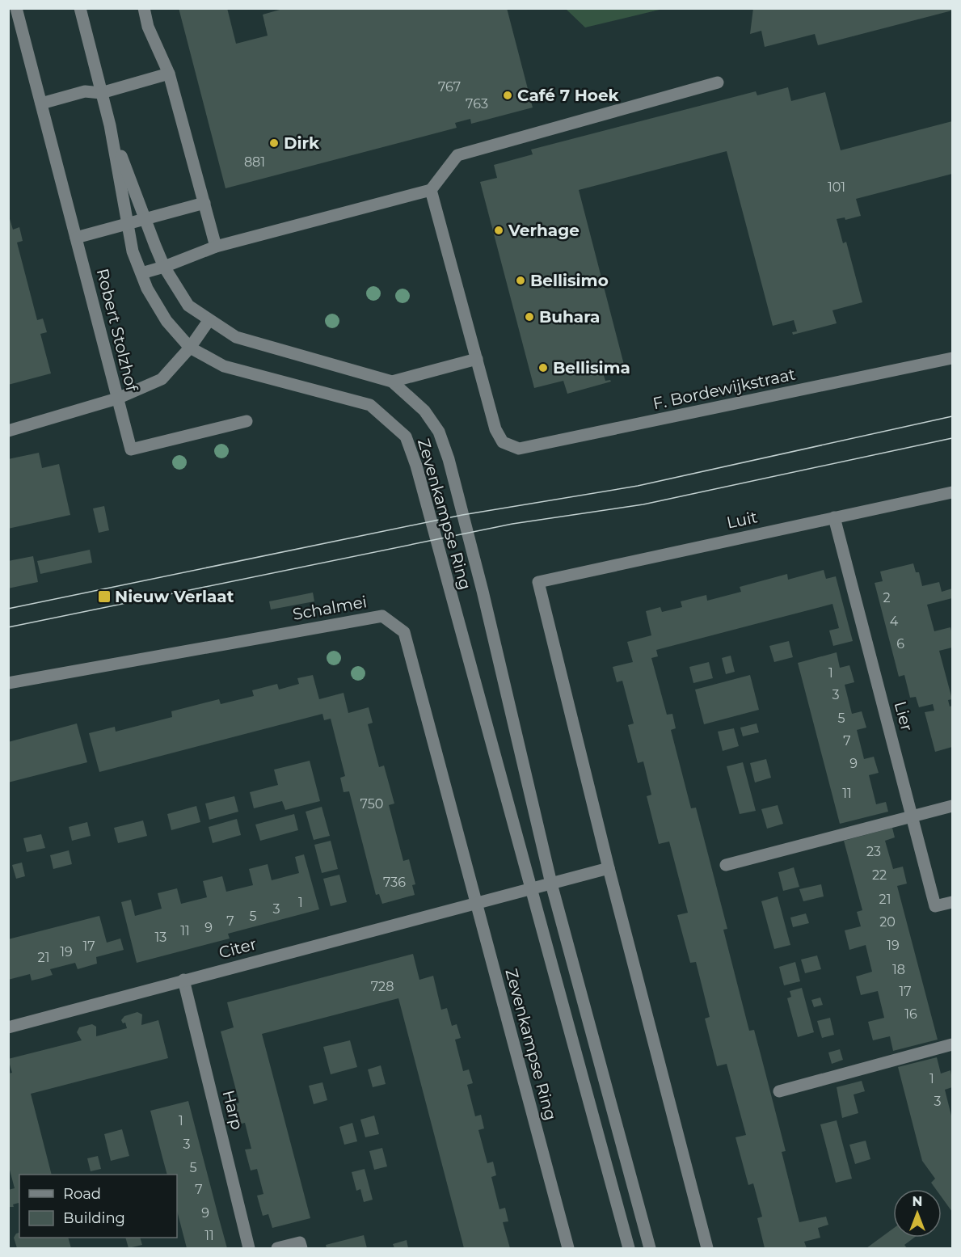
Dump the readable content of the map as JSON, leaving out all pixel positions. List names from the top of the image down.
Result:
{
  "streets": {
    "street": [
      "Robert Stolzhof",
      "F. Bordewijkstraat",
      "Zevenkampse Ring",
      "Luit",
      "Schalmei",
      "Lier",
      "Citer",
      "Harp"
    ]
  },
  "crossings": [
    ["Zevenkampse Ring", "Schalmei"],
    ["Zevenkampse Ring", "Citer"],
    ["Luit", "Lier"],
    ["Schalmei", "Citer"],
    ["Citer", "Harp"]
  ],
  "places": {
    "other": [
      "Café 7 Hoek",
      "Dirk",
      "Verhage",
      "Bellisimo",
      "Buhara",
      "Bellisima"
    ],
    "transit": ["Nieuw Verlaat"]
  },
  "house_numbers": [
    "767",
    "763",
    "881",
    "101",
    "2",
    "4",
    "6",
    "1",
    "3",
    "5",
    "7",
    "9",
    "11",
    "750",
    "23",
    "22",
    "736",
    "21",
    "1",
    "3",
    "5",
    "7",
    "20",
    "9",
    "11",
    "13",
    "19",
    "17",
    "19",
    "21",
    "18",
    "728",
    "17",
    "16",
    "1",
    "3",
    "1",
    "3",
    "5",
    "7",
    "9",
    "11"
  ],
  "legend": ["Road", "Building"],
  "north": "top"
}
